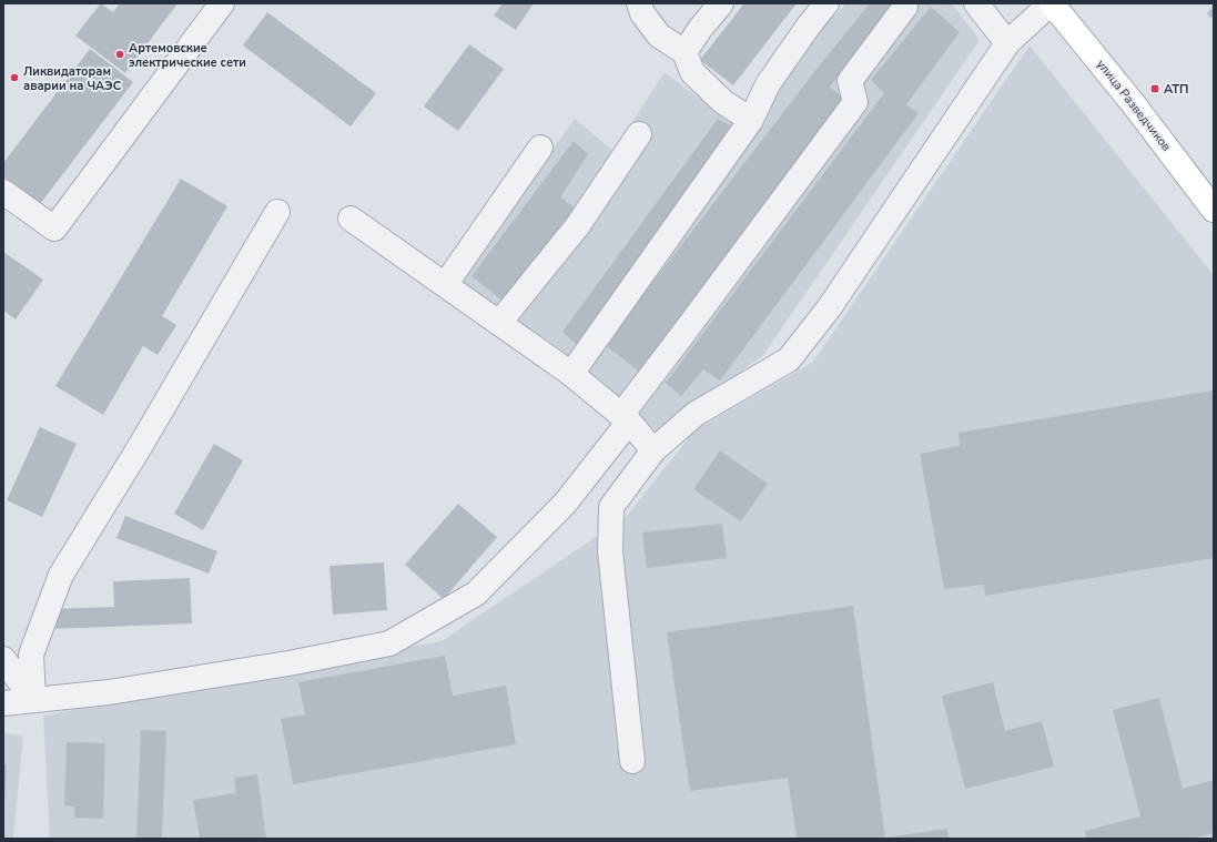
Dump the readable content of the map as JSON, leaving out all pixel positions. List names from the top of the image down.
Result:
{
  "streets": {
    "main road": ["улица Разведчиков"]
  },
  "places": {
    "other": ["Артемовские электрические сети", "Ликвидаторам аварии на ЧАЭС"],
    "transit": ["АТП"]
  }
}
